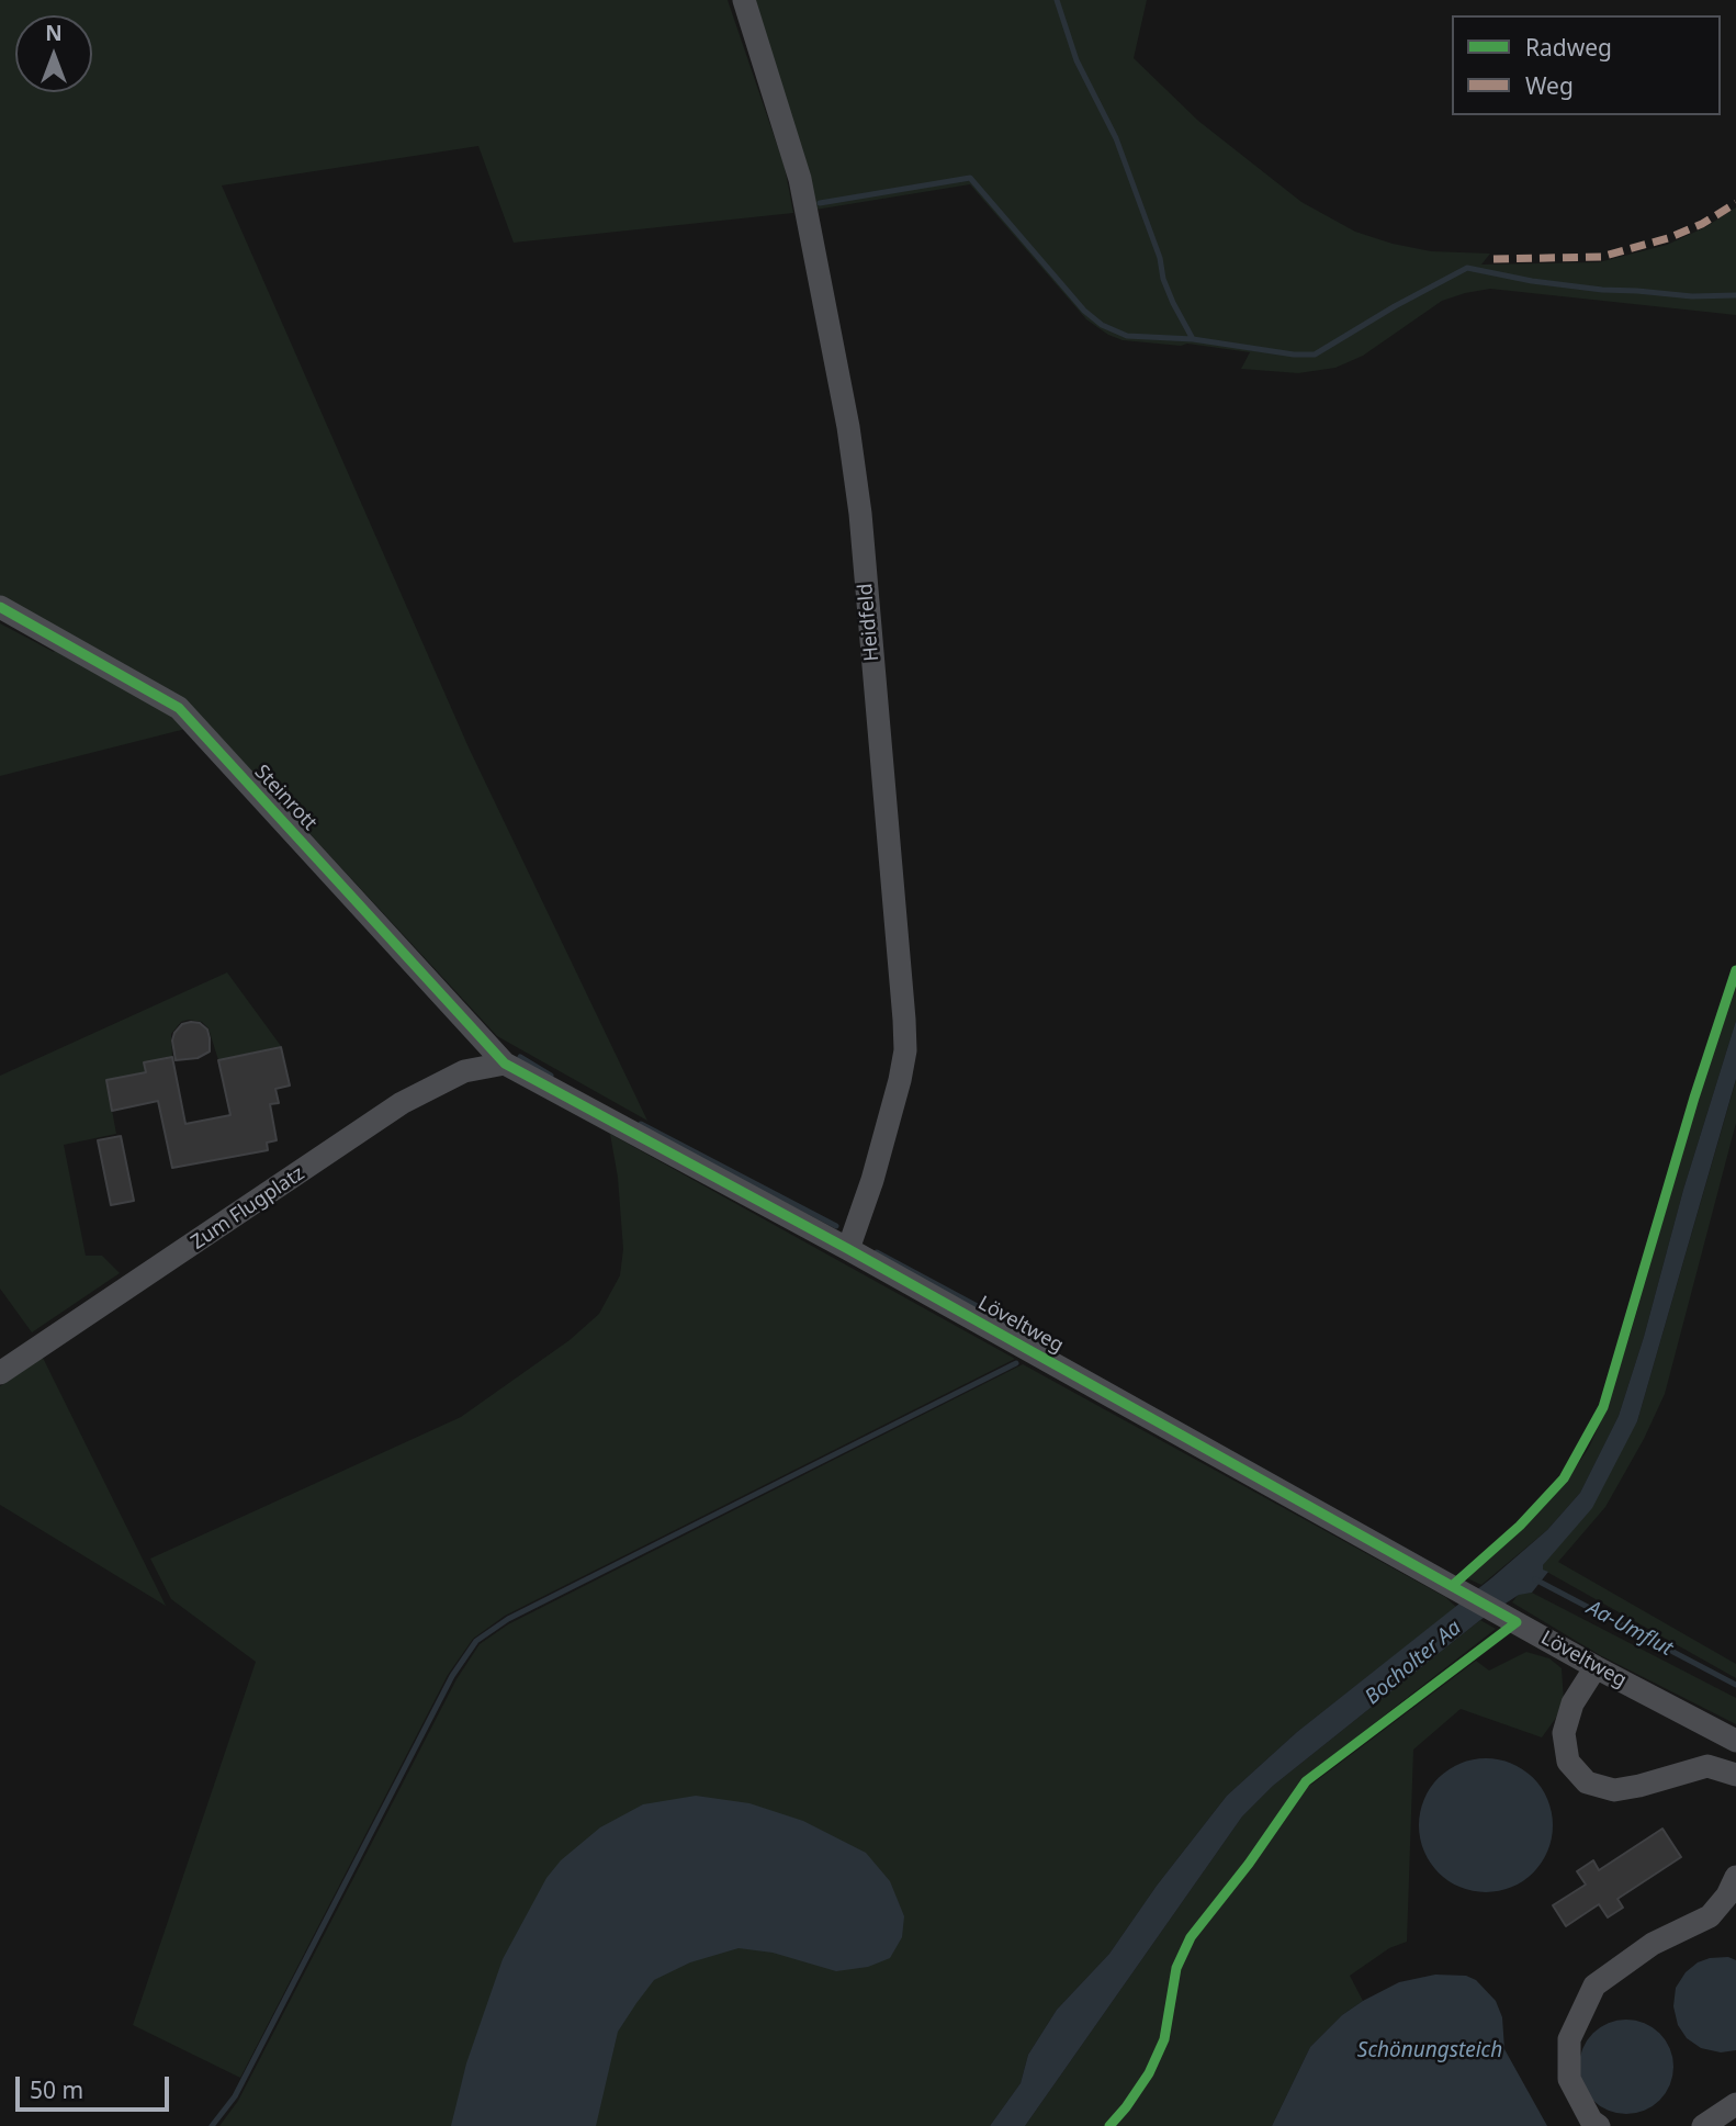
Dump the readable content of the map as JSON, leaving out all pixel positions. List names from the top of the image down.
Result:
{
  "streets": {
    "street": [
      "Heidfeld",
      "Steinrott",
      "Zum Flugplatz",
      "Löveltweg"
    ]
  },
  "crossings": [
    ["Heidfeld", "Löveltweg"],
    ["Steinrott", "Zum Flugplatz"],
    ["Steinrott", "Löveltweg"],
    ["Zum Flugplatz", "Löveltweg"]
  ],
  "water": ["Aa-Umflut", "Bocholter Aa", "Schönungsteich"],
  "legend": ["Radweg", "Weg"],
  "scale_bar": "50 m",
  "north": "top"
}
